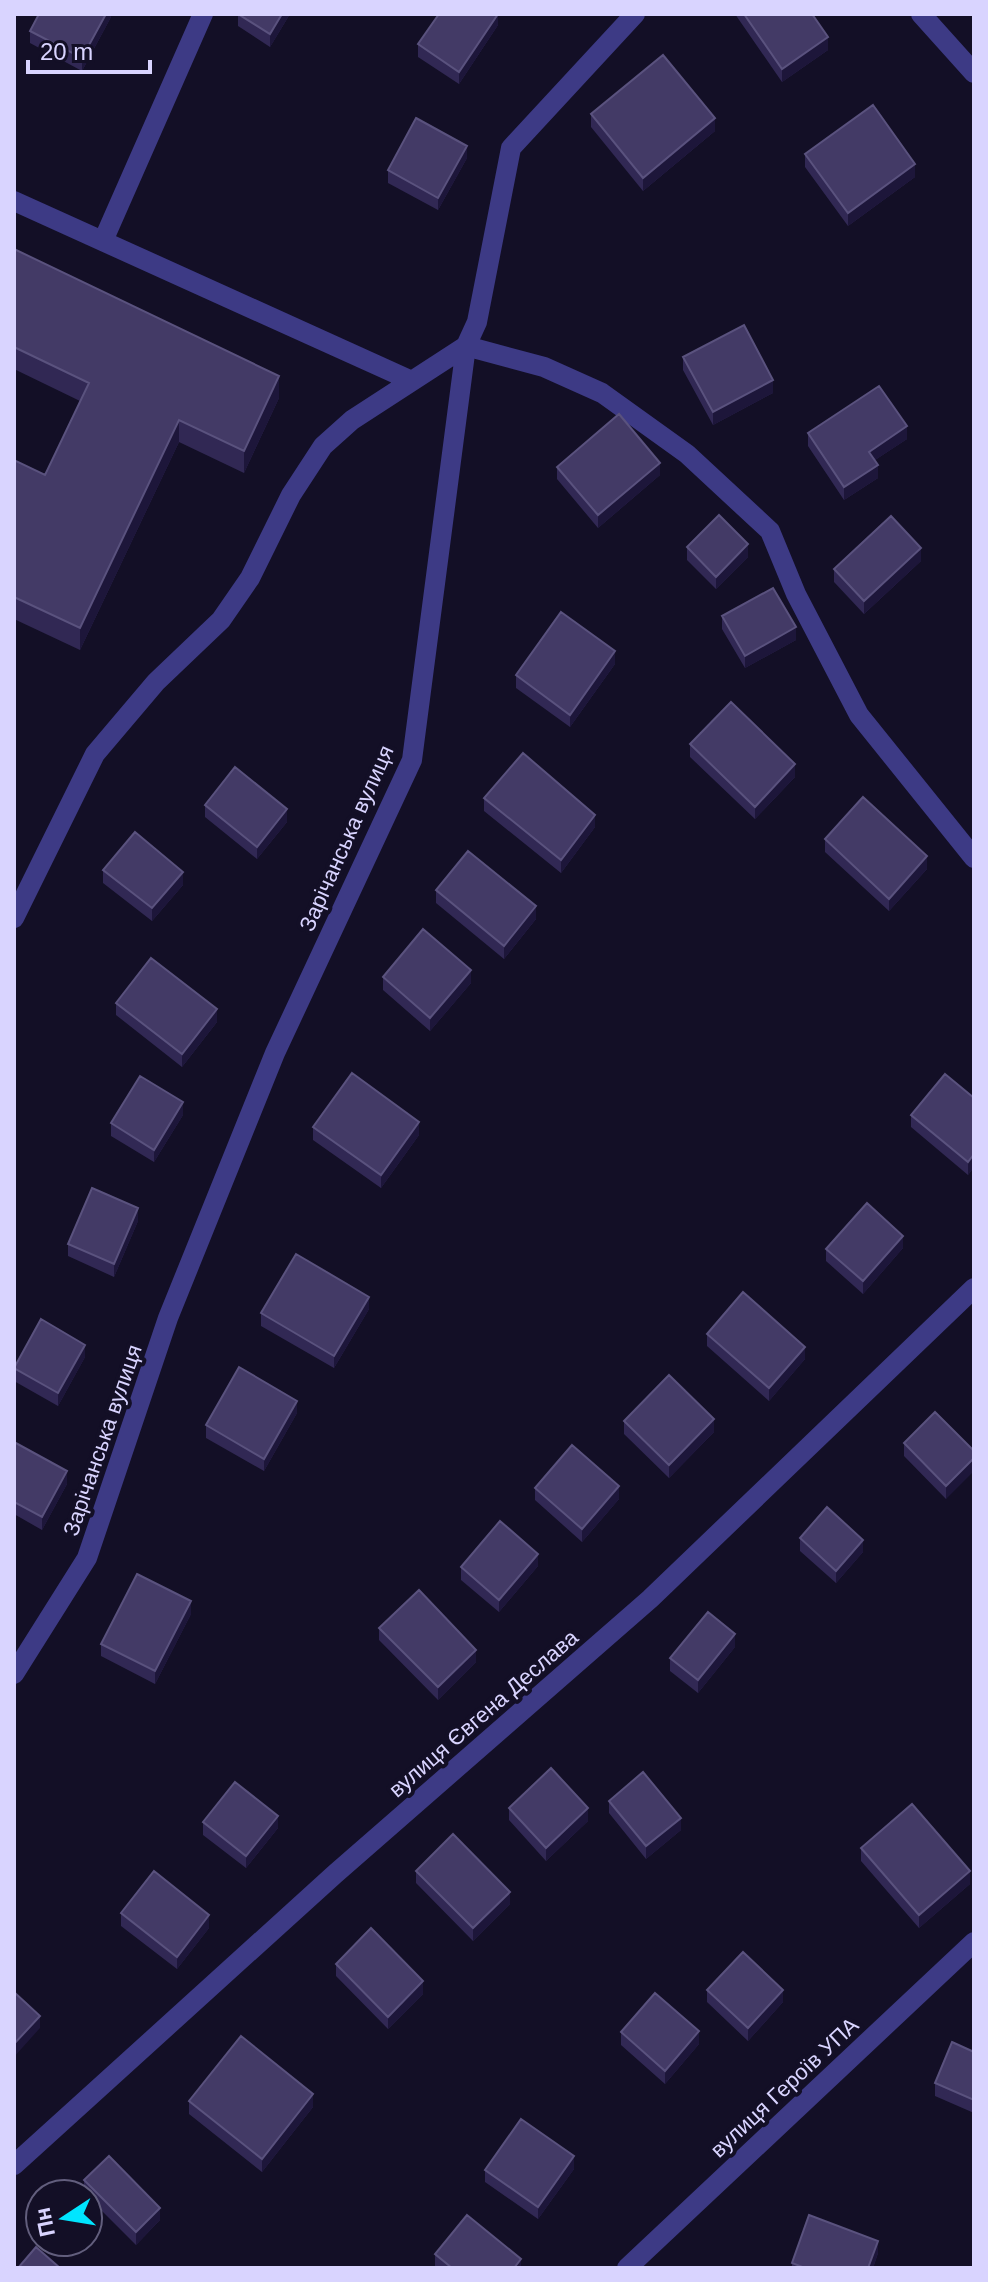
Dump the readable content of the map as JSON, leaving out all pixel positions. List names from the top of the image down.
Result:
{
  "streets": {
    "street": ["Зарічанська вулиця", "вулиця Євгена Деслава", "вулиця Героїв УПА"]
  },
  "scale_bar": "20 m",
  "north": "left"
}
